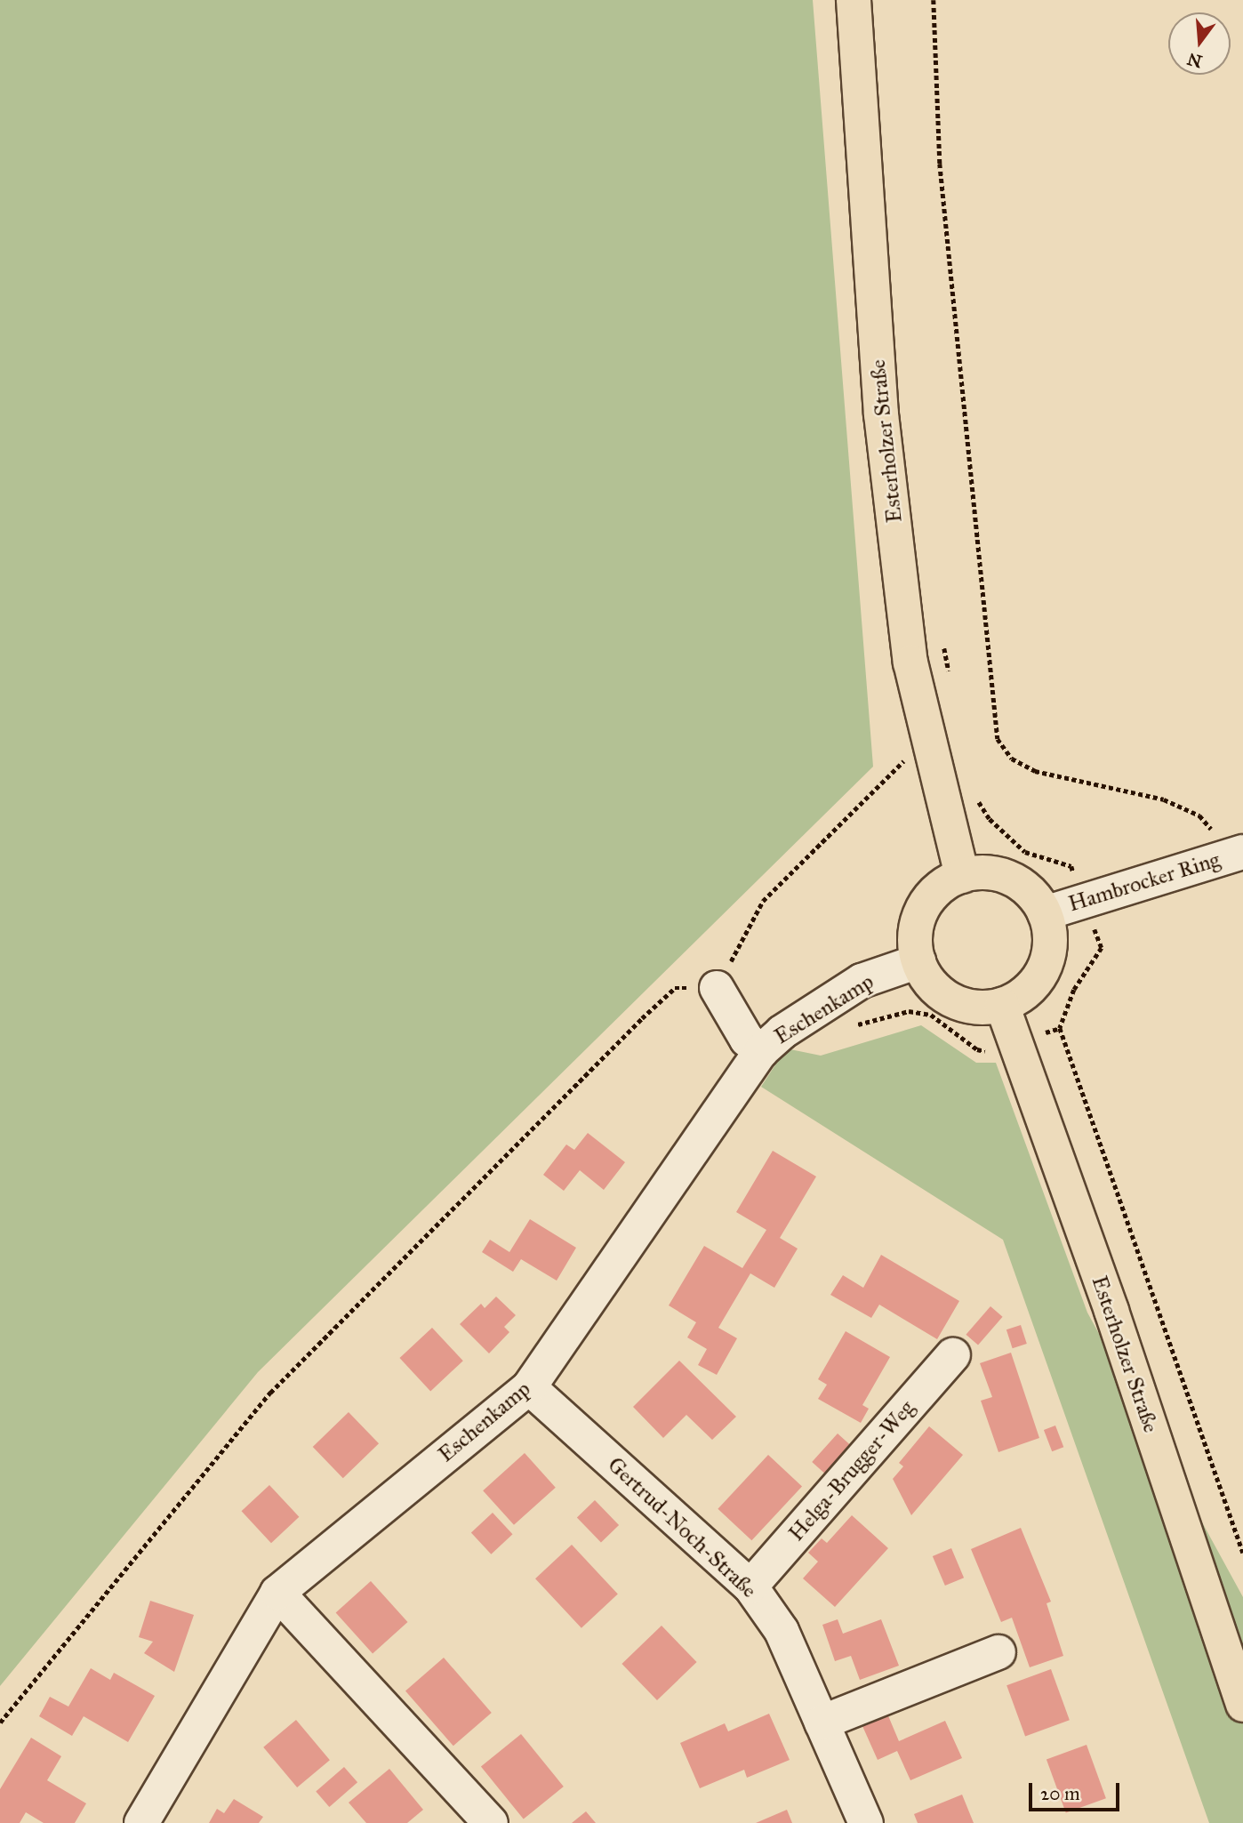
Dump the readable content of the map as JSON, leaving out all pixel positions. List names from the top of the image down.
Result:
{
  "streets": {
    "main road": ["Esterholzer Straße"],
    "street": [
      "Hambrocker Ring",
      "Eschenkamp",
      "Helga-Brugger-Weg",
      "Gertrud-Noch-Straße"
    ]
  },
  "crossings": [
    ["Esterholzer Straße", "Hambrocker Ring"],
    ["Esterholzer Straße", "Eschenkamp"],
    ["Hambrocker Ring", "Eschenkamp"],
    ["Eschenkamp", "Gertrud-Noch-Straße"],
    ["Helga-Brugger-Weg", "Gertrud-Noch-Straße"]
  ],
  "scale_bar": "20 m",
  "north": "bottom"
}
